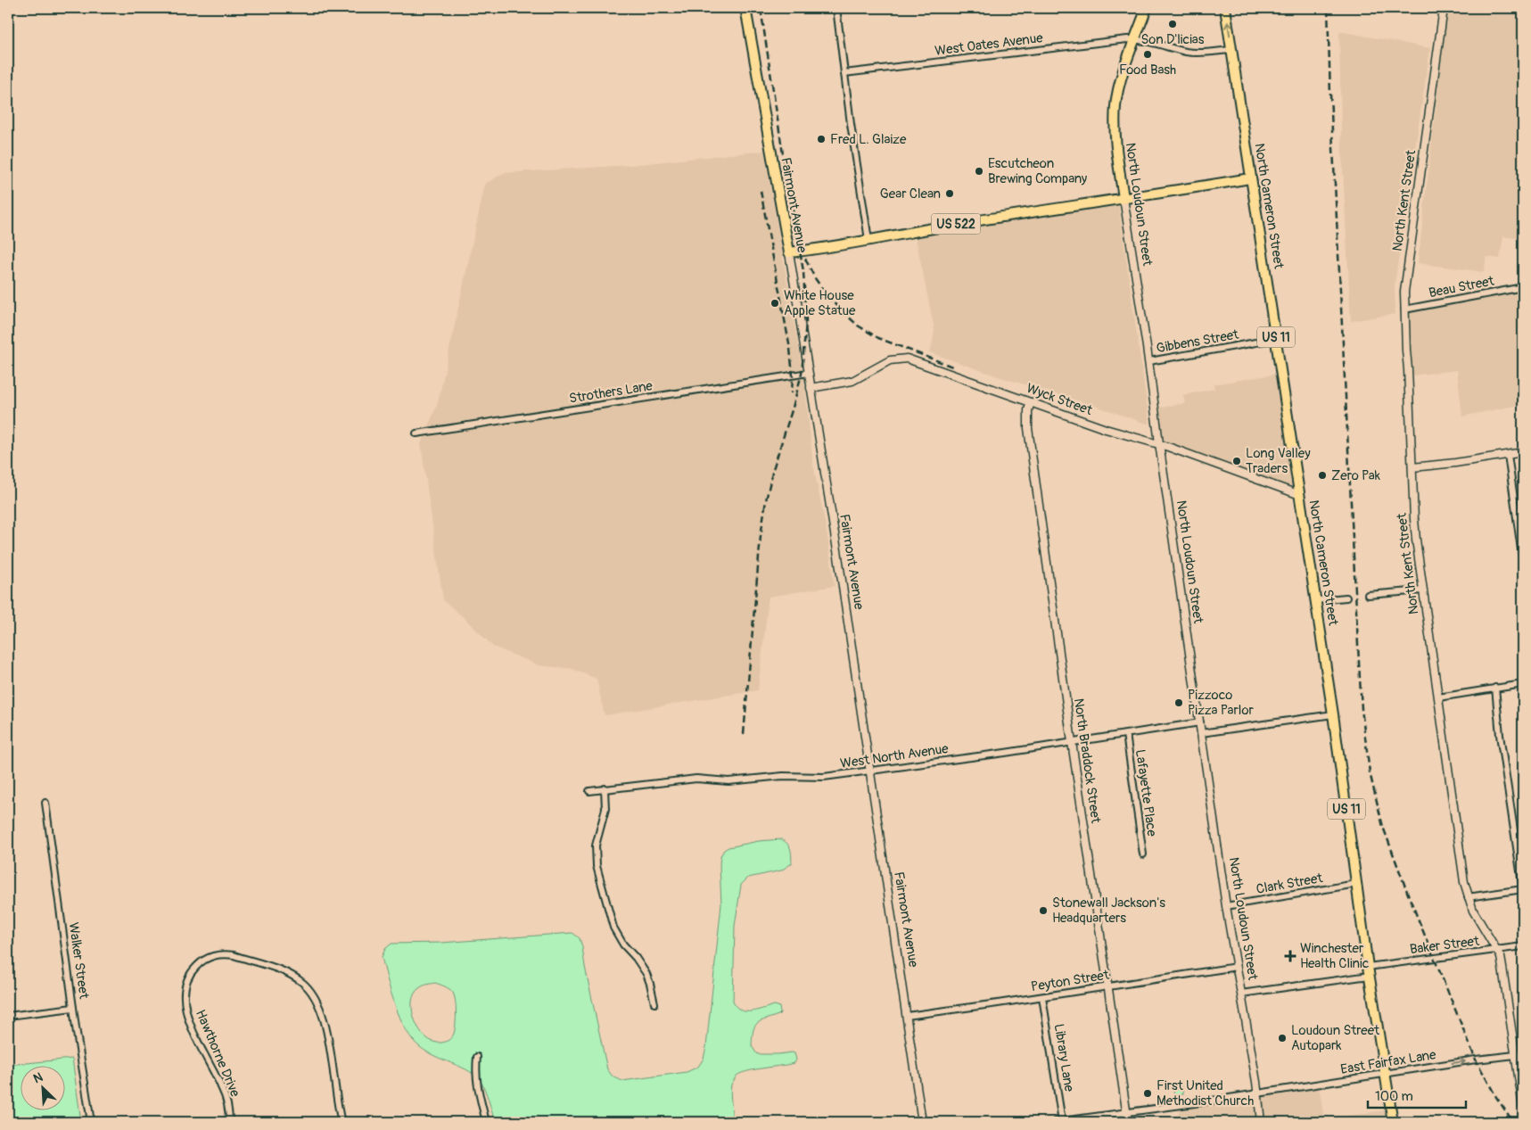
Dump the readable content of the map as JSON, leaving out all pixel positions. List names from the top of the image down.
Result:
{
  "streets": {
    "main road": [
      "North Loudoun Street",
      "Fairmont Avenue",
      "North Cameron Street",
      "US 522",
      "US 11"
    ],
    "street": [
      "West Oates Avenue",
      "North Kent Street",
      "Beau Street",
      "Gibbens Street",
      "Strothers Lane",
      "Wyck Street",
      "West North Avenue",
      "North Braddock Street",
      "Lafayette Place",
      "Clark Street",
      "Baker Street",
      "Walker Street",
      "Peyton Street",
      "Hawthorne Drive",
      "Library Lane",
      "East Fairfax Lane"
    ]
  },
  "crossings": [
    ["West Oates Avenue", "North Loudoun Street"],
    ["North Kent Street", "Beau Street"],
    ["North Kent Street", "Baker Street"],
    ["North Kent Street", "East Fairfax Lane"],
    ["North Loudoun Street", "US 522"],
    ["North Loudoun Street", "Gibbens Street"],
    ["North Loudoun Street", "Wyck Street"],
    ["North Loudoun Street", "West North Avenue"],
    ["North Loudoun Street", "Clark Street"],
    ["North Loudoun Street", "Baker Street"],
    ["North Loudoun Street", "Peyton Street"],
    ["North Loudoun Street", "East Fairfax Lane"],
    ["Fairmont Avenue", "US 522"],
    ["Fairmont Avenue", "Strothers Lane"],
    ["Fairmont Avenue", "Wyck Street"],
    ["Fairmont Avenue", "West North Avenue"],
    ["Fairmont Avenue", "Peyton Street"],
    ["North Cameron Street", "Gibbens Street"],
    ["North Cameron Street", "Wyck Street"],
    ["North Cameron Street", "Clark Street"],
    ["North Cameron Street", "Baker Street"],
    ["North Cameron Street", "East Fairfax Lane"],
    ["Wyck Street", "North Braddock Street"],
    ["West North Avenue", "North Braddock Street"],
    ["West North Avenue", "Lafayette Place"],
    ["North Braddock Street", "Peyton Street"],
    ["North Braddock Street", "East Fairfax Lane"],
    ["Peyton Street", "Library Lane"],
    ["Library Lane", "East Fairfax Lane"]
  ],
  "places": {
    "other": [
      "Son D'licias",
      "Food Bash",
      "Fred L. Glaize",
      "Escutcheon Brewing Company",
      "Gear Clean",
      "White House Apple Statue",
      "Long Valley Traders",
      "Zero Pak",
      "Pizzoco Pizza Parlor",
      "Stonewall Jackson's Headquarters",
      "Loudoun Street Autopark",
      "First United Methodist Church"
    ],
    "health": ["Winchester Health Clinic"]
  },
  "scale_bar": "100 m",
  "north": "top left"
}
